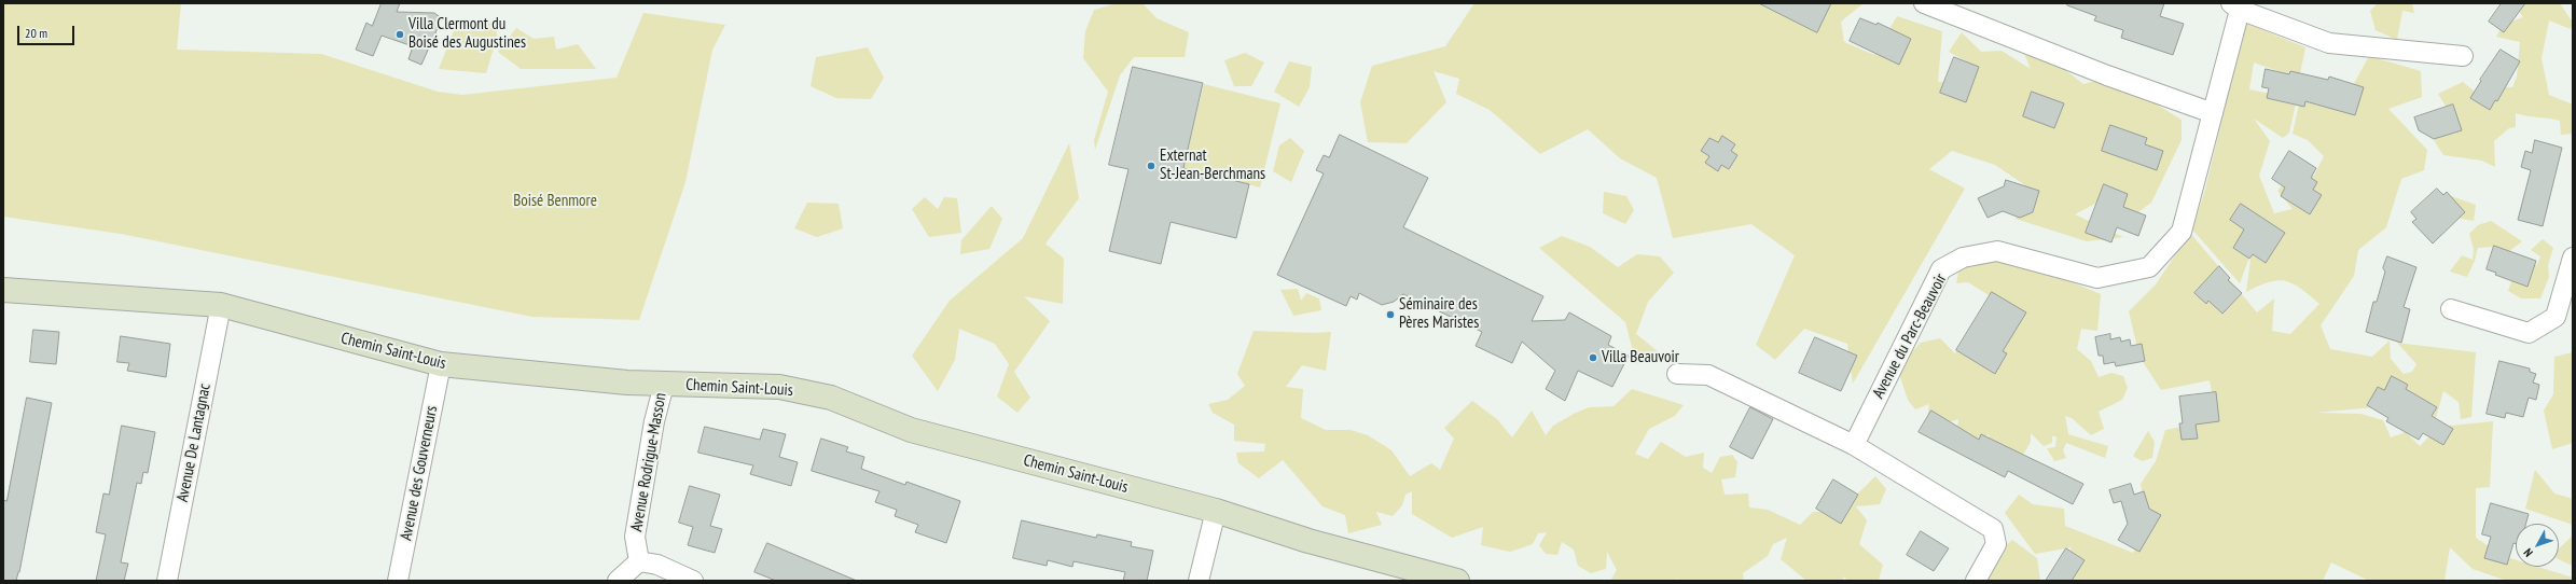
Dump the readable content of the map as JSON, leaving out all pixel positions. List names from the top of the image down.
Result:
{
  "streets": {
    "street": [
      "Avenue du Parc-Beauvoir",
      "Chemin Saint-Louis",
      "Avenue De Lantagnac",
      "Avenue Rodrigue-Masson",
      "Avenue des Gouverneurs"
    ]
  },
  "crossings": [
    ["Chemin Saint-Louis", "Avenue De Lantagnac"],
    ["Chemin Saint-Louis", "Avenue Rodrigue-Masson"],
    ["Chemin Saint-Louis", "Avenue des Gouverneurs"]
  ],
  "parks": ["Boisé Benmore"],
  "places": [
    "Villa Clermont du Boisé des Augustines",
    "Externat St-Jean-Berchmans",
    "Séminaire des Pères Maristes",
    "Villa Beauvoir"
  ],
  "scale_bar": "20 m",
  "north": "bottom left"
}
